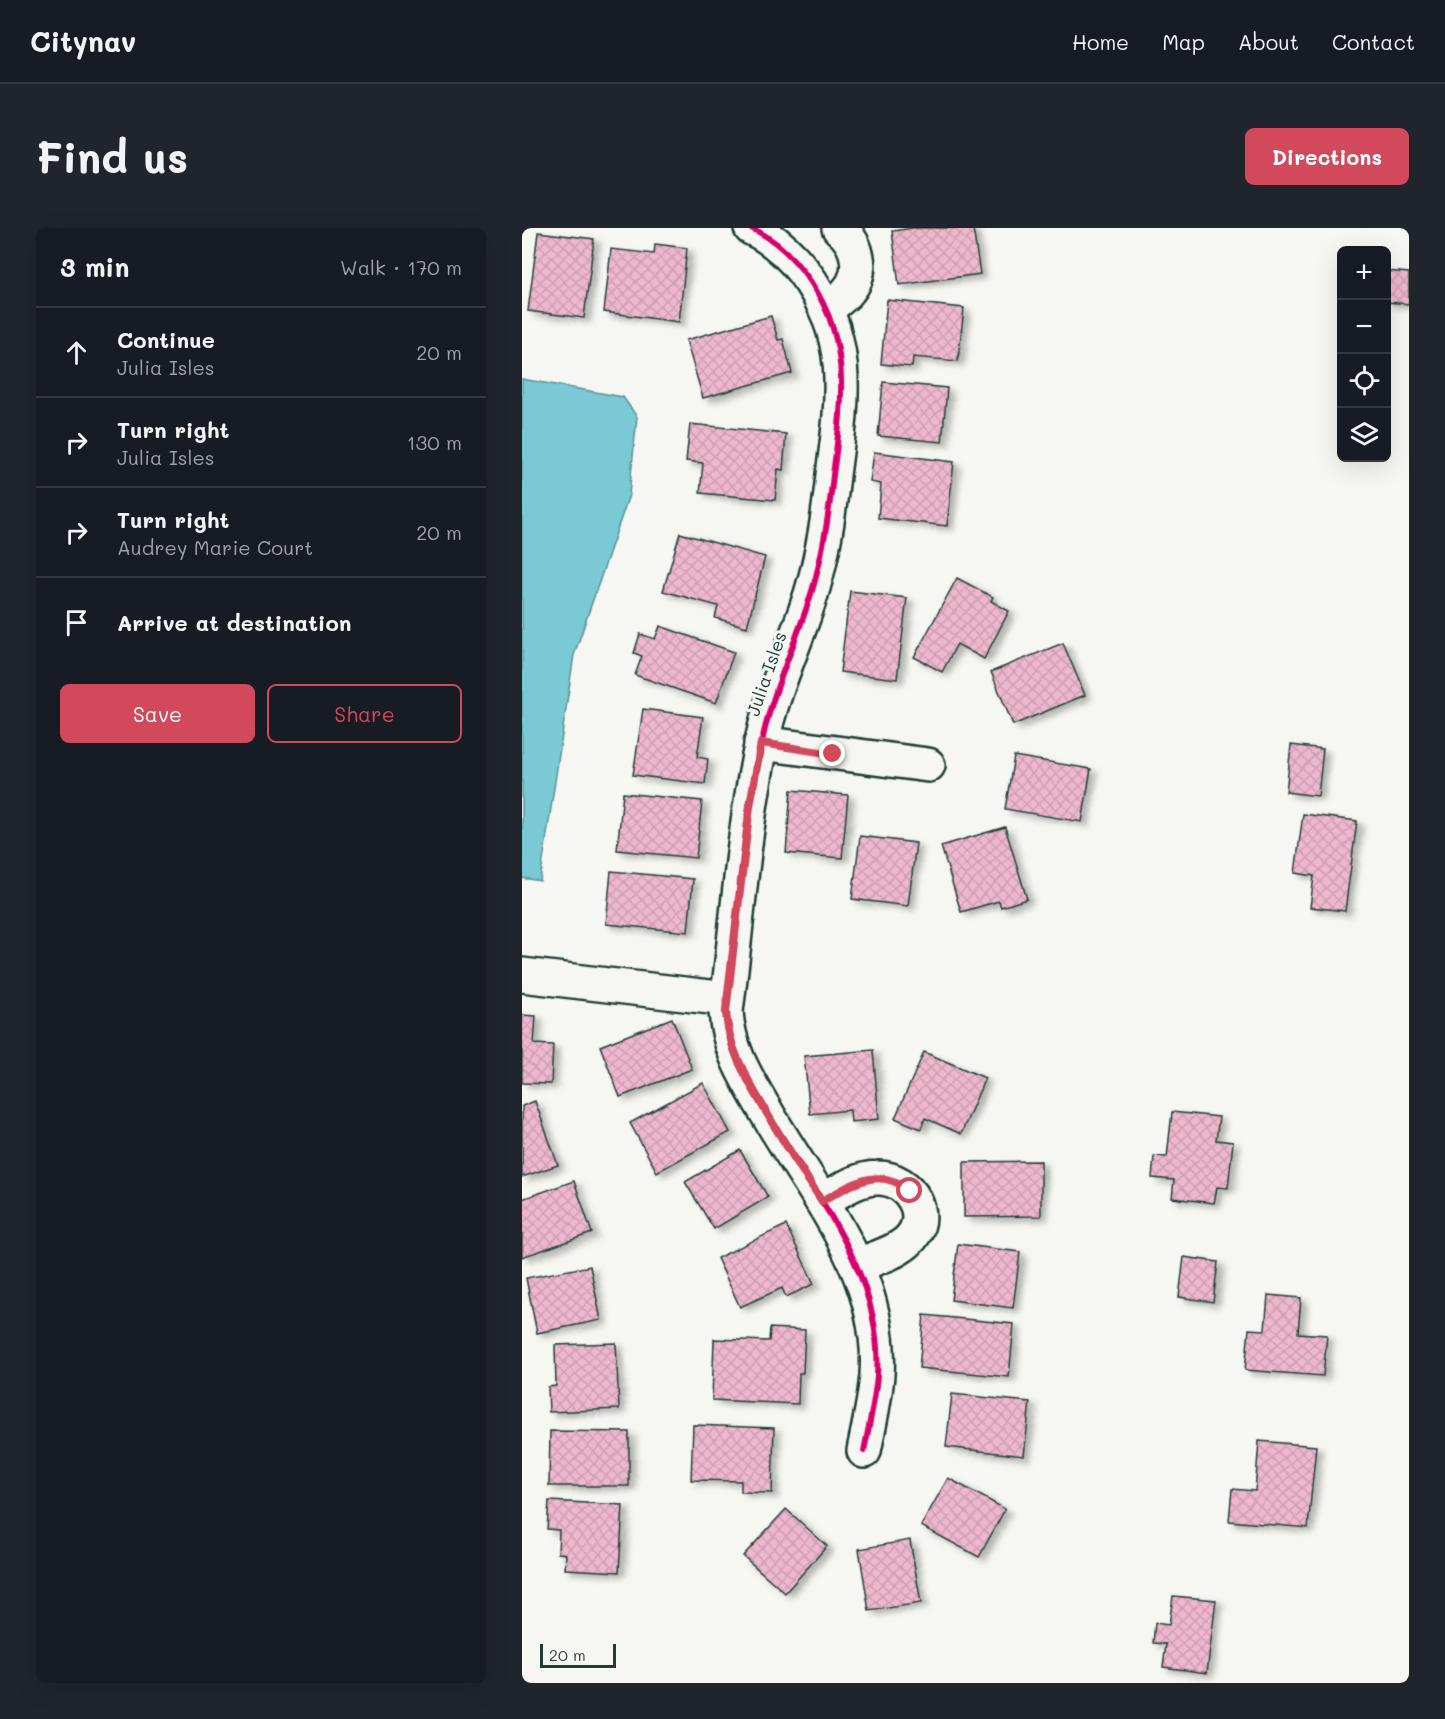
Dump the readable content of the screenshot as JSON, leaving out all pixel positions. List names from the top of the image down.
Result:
{
  "streets": {
    "street": ["Julia Isles"]
  },
  "scale_bar": "20 m",
  "page": {
    "header": "Citynav",
    "nav": [
      "Home",
      "Map",
      "About",
      "Contact"
    ],
    "buttons": [
      "Directions",
      ["Save", "Share"]
    ],
    "title": "Find us",
    "heading": ["3 min", "Walk · 170 m"],
    "map_buttons": ["+", "−"],
    "list": [
      ["Continue", "Julia Isles", "20 m"],
      ["Turn right", "Julia Isles", "130 m"],
      ["Turn right", "Audrey Marie Court", "20 m"],
      "Arrive at destination"
    ],
    "scale": "20 m"
  }
}
